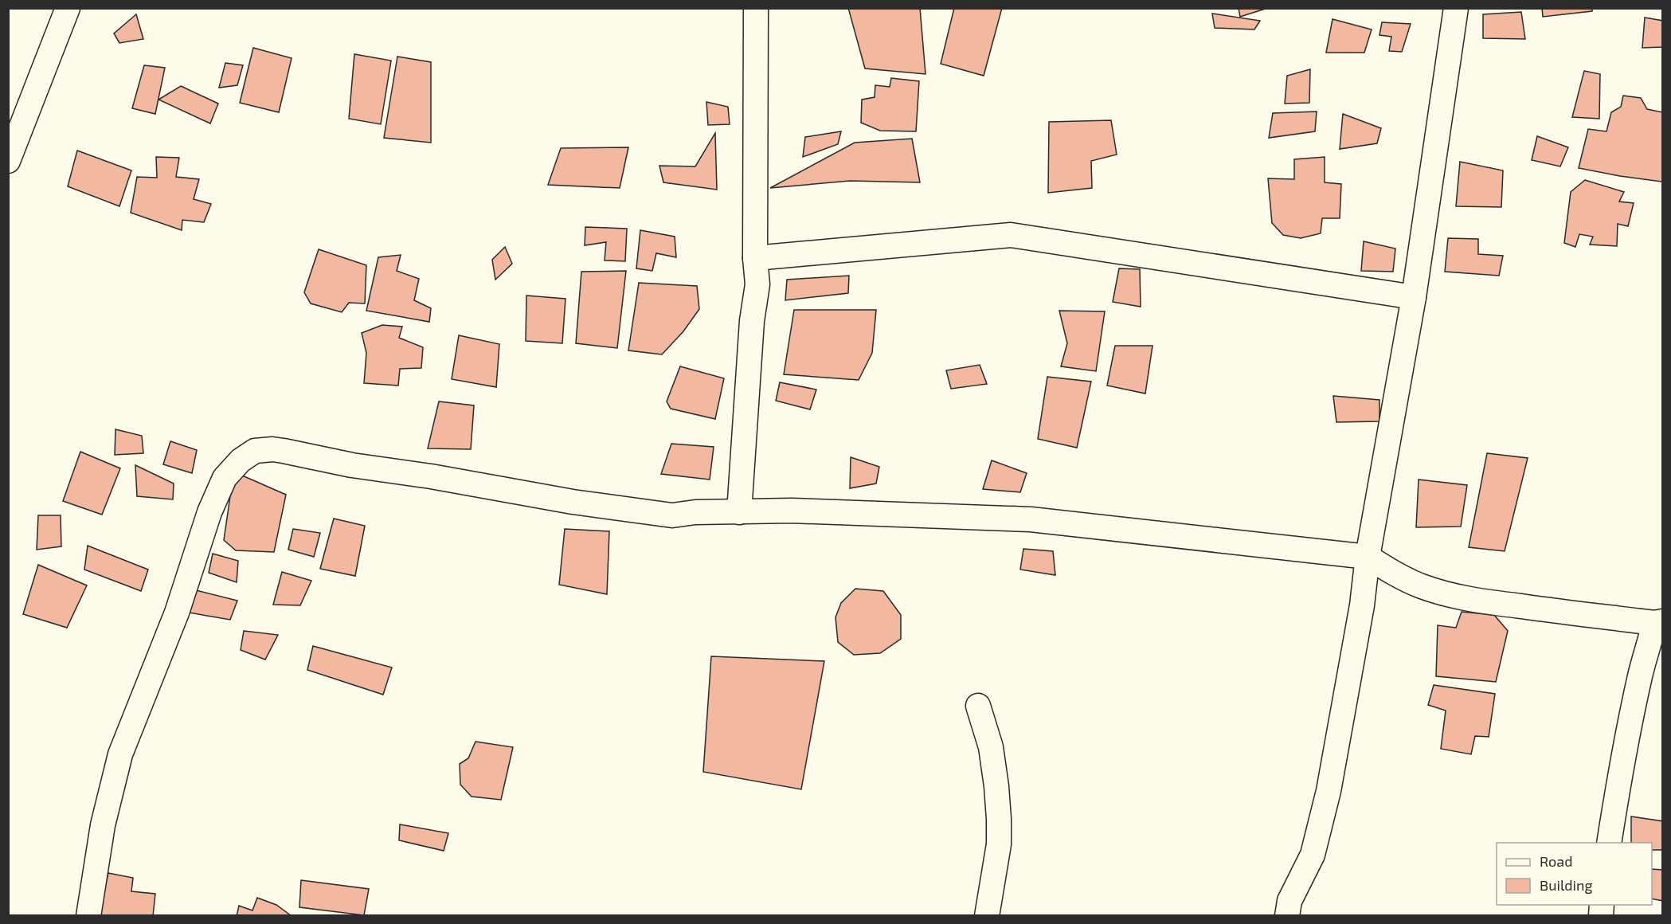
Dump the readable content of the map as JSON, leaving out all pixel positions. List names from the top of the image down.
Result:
{
  "legend": ["Road", "Building"]
}
